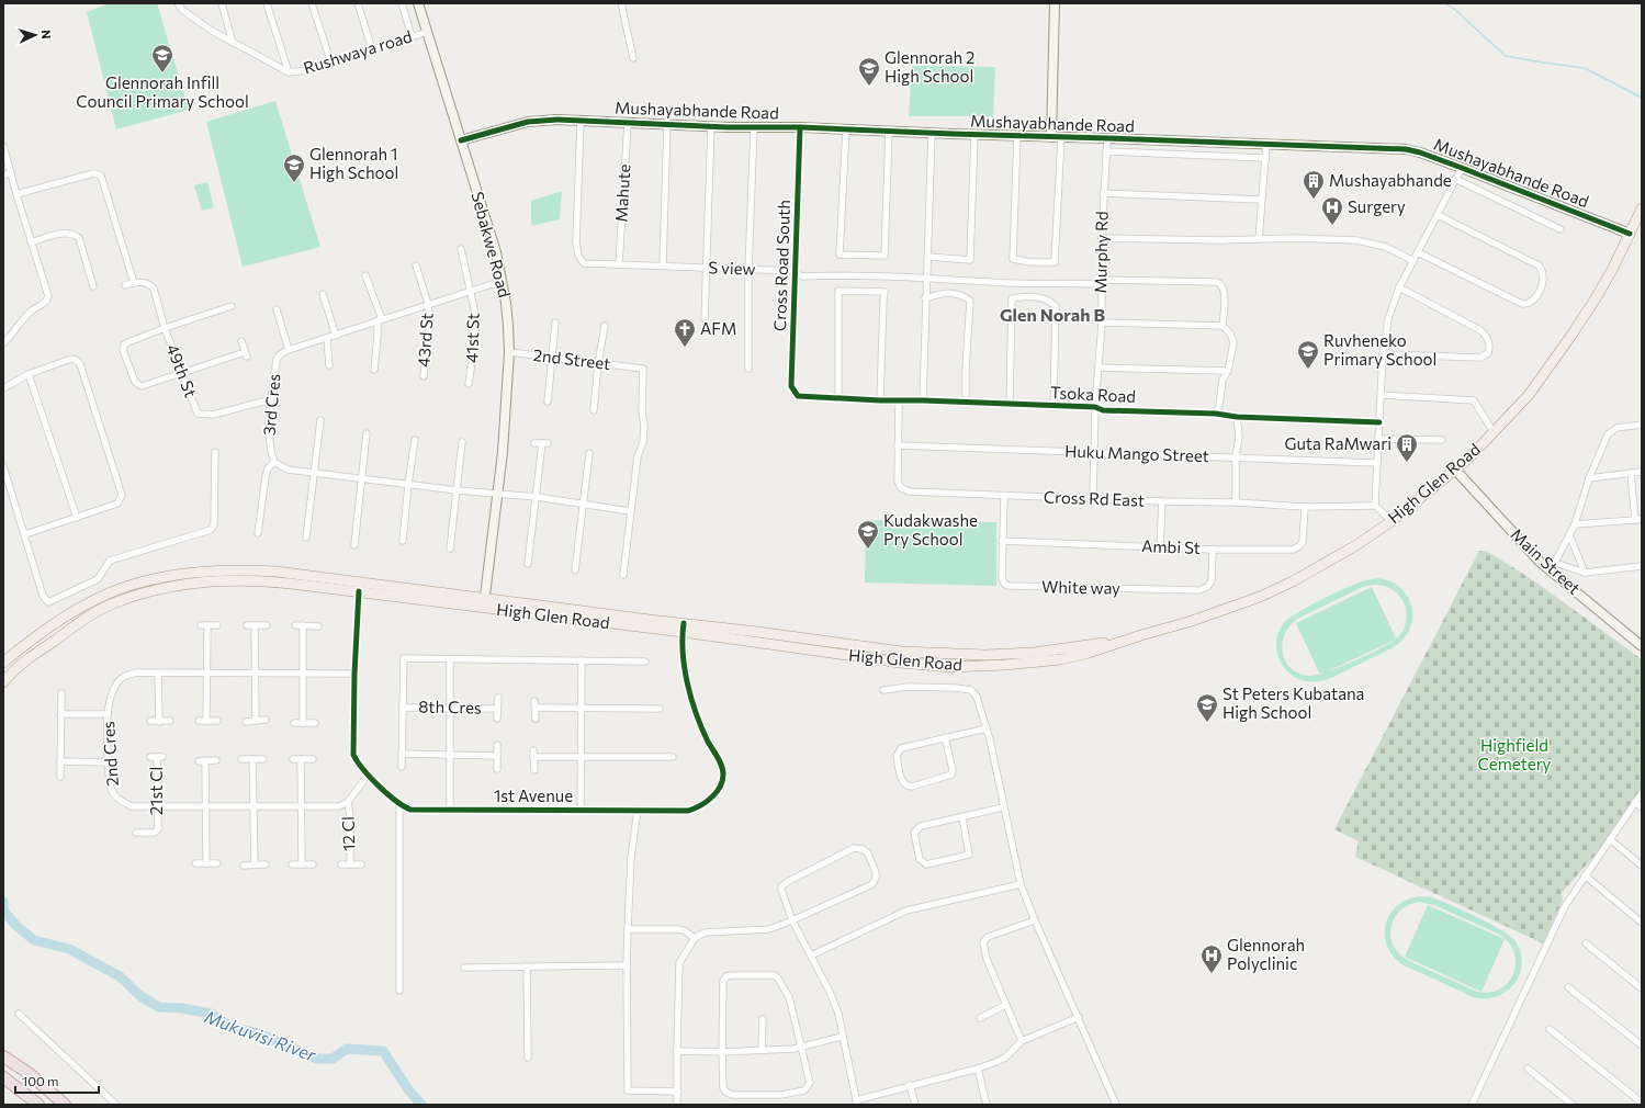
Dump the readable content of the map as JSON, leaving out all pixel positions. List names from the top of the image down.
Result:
{
  "streets": {
    "main road": ["High Glen Road"],
    "street": [
      "Rushwaya road",
      "Mushayabhande Road",
      "Mahute",
      "Sebakwe Road",
      "Murphy Rd",
      "Cross Road South",
      "S view",
      "41st St",
      "43rd St",
      "2nd Street",
      "49th St",
      "Tsoka Road",
      "3rd Cres",
      "Huku Mango Street",
      "Cross Rd East",
      "Ambi St",
      "Main Street",
      "White way",
      "8th Cres",
      "2nd Cres",
      "21st Cl",
      "1st Avenue",
      "12 Cl"
    ]
  },
  "crossings": [
    ["Rushwaya road", "Sebakwe Road"],
    ["Mushayabhande Road", "Mahute"],
    ["Mushayabhande Road", "Sebakwe Road"],
    ["Mushayabhande Road", "Murphy Rd"],
    ["Mushayabhande Road", "Cross Road South"],
    ["Mushayabhande Road", "S view"],
    ["Mushayabhande Road", "High Glen Road"],
    ["Mahute", "S view"],
    ["Sebakwe Road", "2nd Street"],
    ["Sebakwe Road", "High Glen Road"],
    ["Murphy Rd", "S view"],
    ["Murphy Rd", "Tsoka Road"],
    ["Murphy Rd", "Huku Mango Street"],
    ["Murphy Rd", "Cross Rd East"],
    ["Cross Road South", "S view"],
    ["Cross Road South", "Tsoka Road"],
    ["49th St", "3rd Cres"],
    ["Tsoka Road", "Cross Rd East"],
    ["Huku Mango Street", "Cross Rd East"],
    ["High Glen Road", "Main Street"],
    ["High Glen Road", "1st Avenue"],
    ["Cross Rd East", "Ambi St"],
    ["Cross Rd East", "White way"],
    ["Ambi St", "White way"],
    ["2nd Cres", "21st Cl"],
    ["2nd Cres", "1st Avenue"],
    ["2nd Cres", "12 Cl"]
  ],
  "districts": ["Glen Norah B"],
  "water": ["Mukuvisi River"],
  "parks": ["Highfield Cemetery"],
  "places": {
    "school or university": [
      "Glennorah Infill Council Primary School",
      "Glennorah 2 High School",
      "Glennorah 1 High School",
      "Ruvheneko Primary School",
      "Kudakwashe Pry School",
      "St Peters Kubatana High School"
    ],
    "building": ["Mushayabhande", "Guta RaMwari"],
    "hospital": ["Surgery", "Glennorah Polyclinic"],
    "church": ["AFM"]
  },
  "scale_bar": "100 m",
  "north": "right"
}
